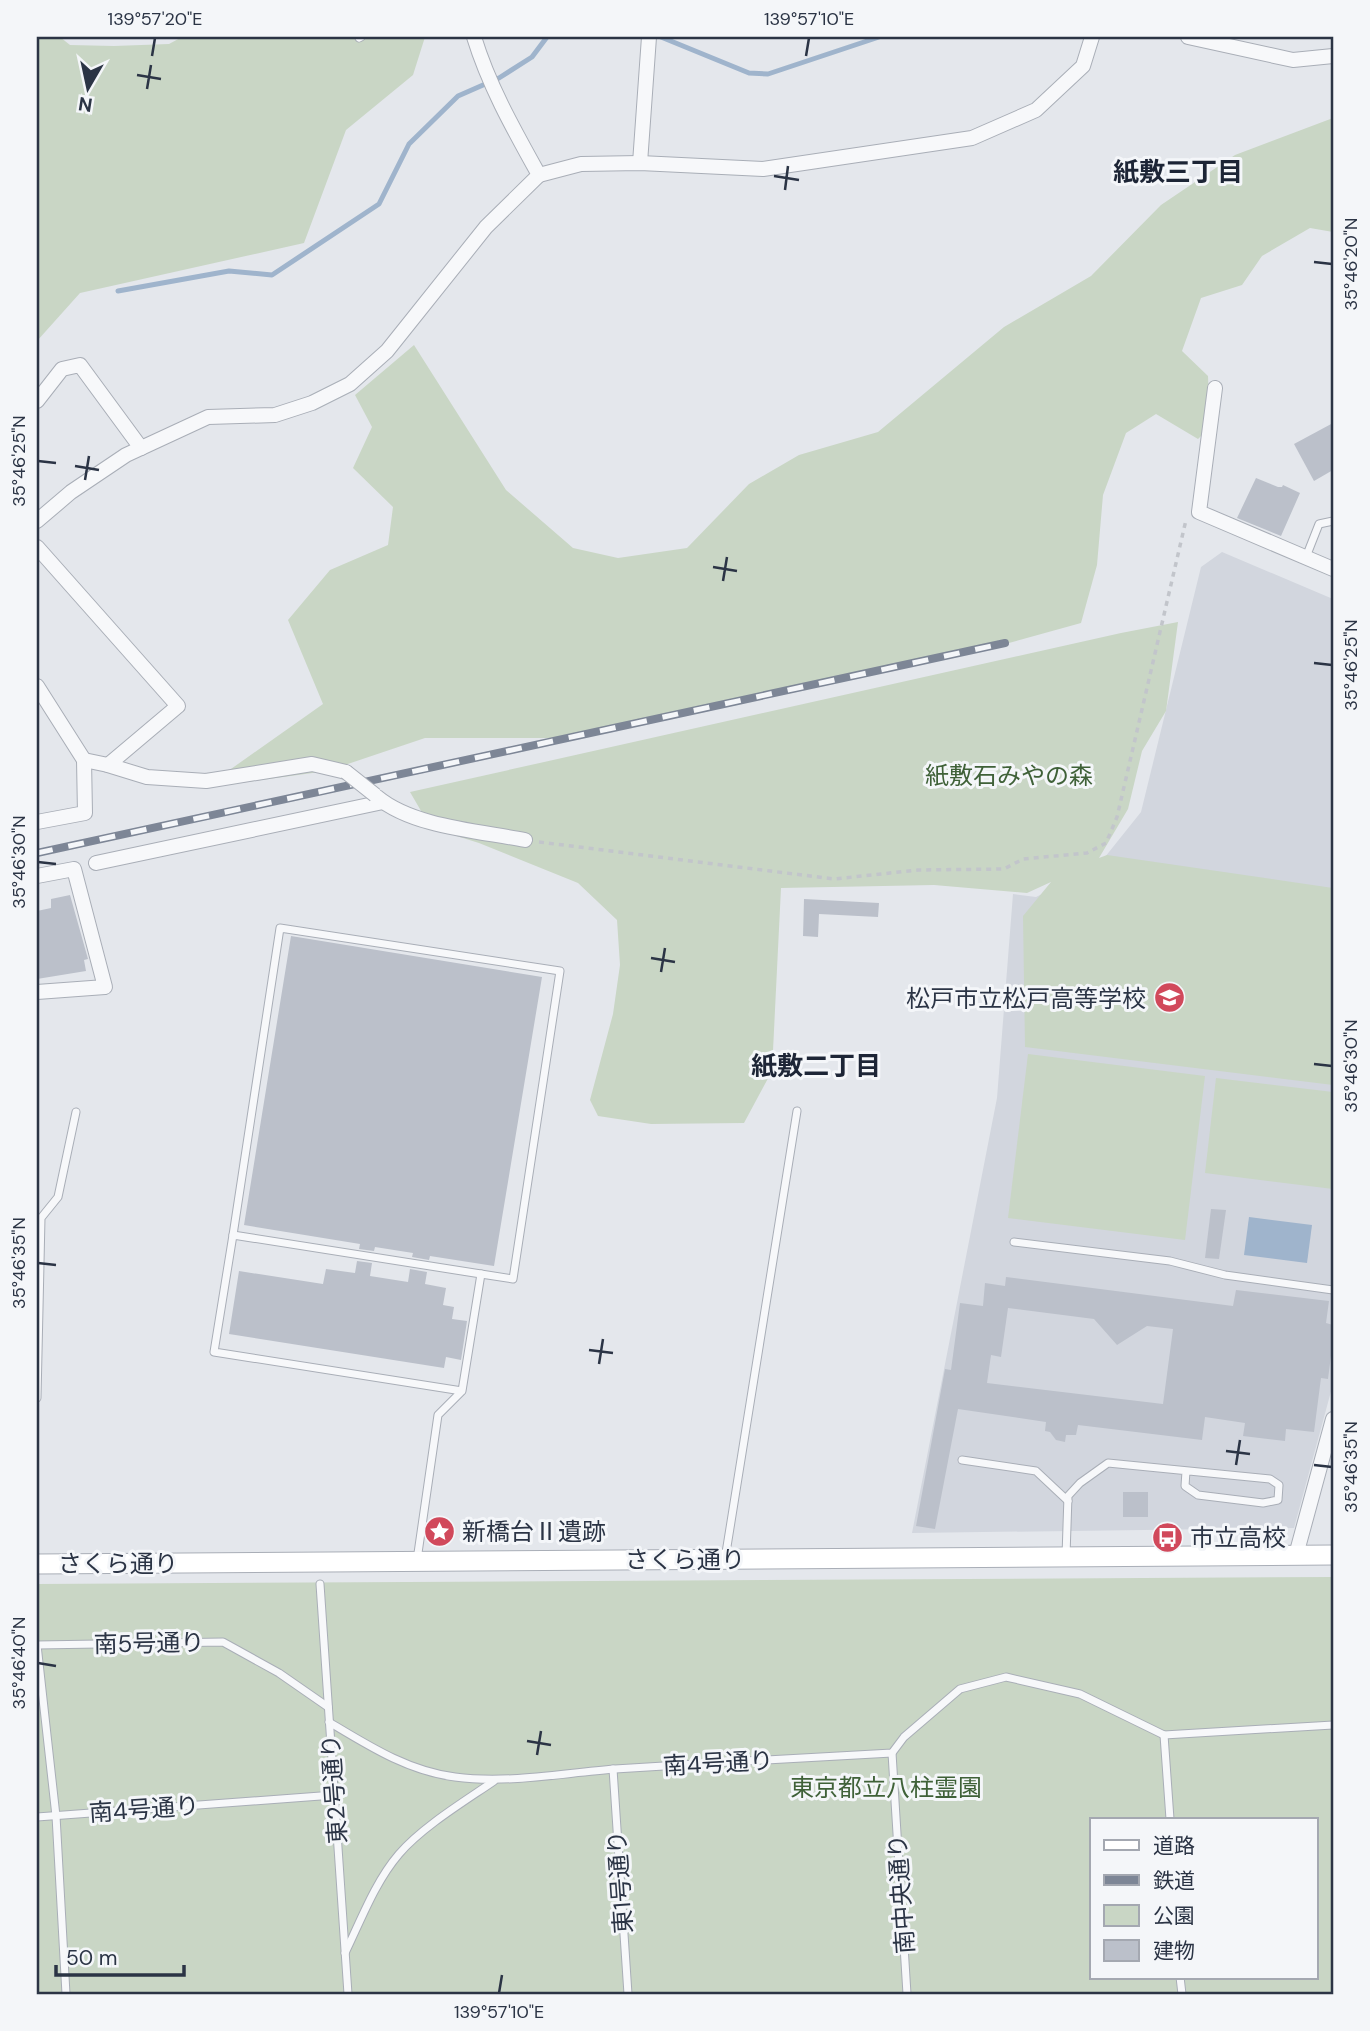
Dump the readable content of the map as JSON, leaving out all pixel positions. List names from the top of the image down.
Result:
{
  "streets": {
    "street": ["さくら通り"],
    "lane": [
      "南5号通り",
      "南4号通り",
      "東2号通り",
      "東1号通り",
      "南中央通り"
    ]
  },
  "crossings": [
    ["南5号通り", "東2号通り"],
    ["南4号通り", "東2号通り"],
    ["南4号通り", "東1号通り"],
    ["南4号通り", "南中央通り"]
  ],
  "districts": ["紙敷三丁目", "紙敷二丁目"],
  "parks": ["紙敷石みやの森", "東京都立八柱霊園"],
  "places": {
    "school or university": ["松戸市立松戸高等学校"],
    "place": ["新橋台Ⅱ遺跡"],
    "bus stop": ["市立高校"]
  },
  "legend": [
    "道路",
    "鉄道",
    "公園",
    "建物"
  ],
  "scale_bar": "50 m",
  "north": "bottom",
  "coordinates": [
    "139°57'20\"E",
    "139°57'10\"E",
    "35°46'20\"N",
    "35°46'25\"N",
    "35°46'30\"N",
    "35°46'35\"N",
    "35°46'40\"N"
  ]
}
